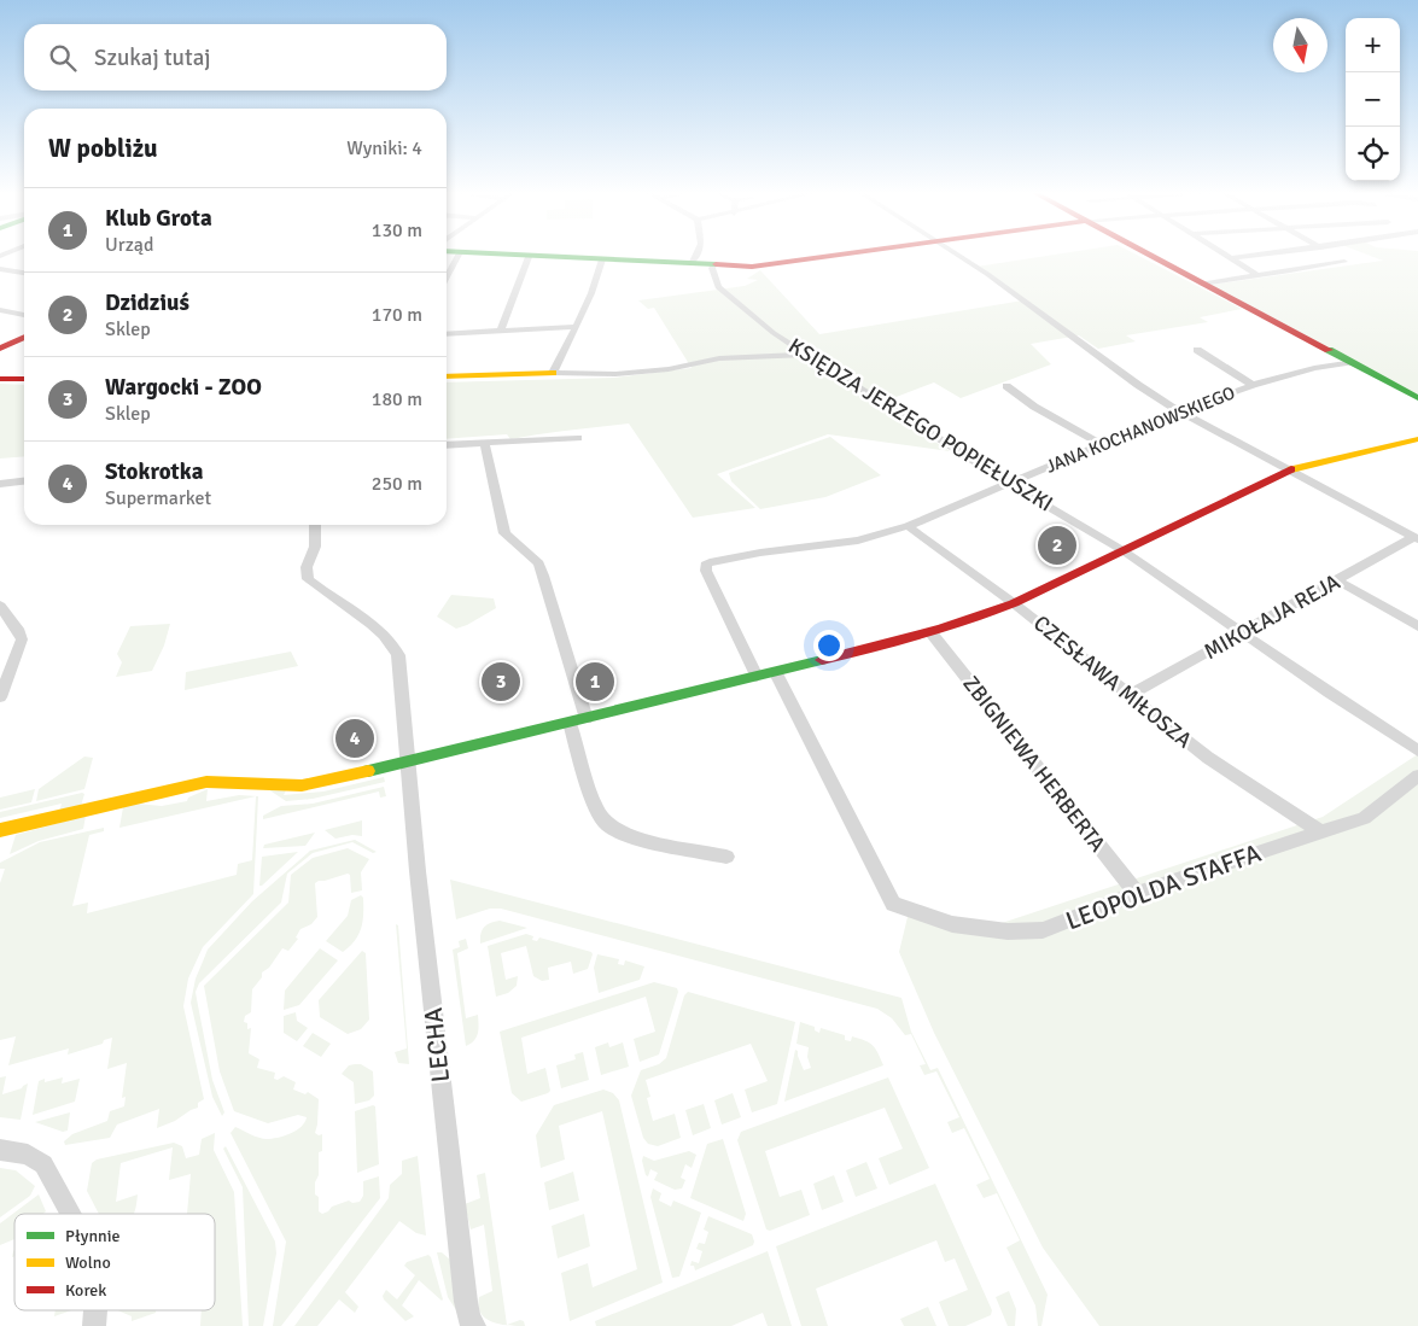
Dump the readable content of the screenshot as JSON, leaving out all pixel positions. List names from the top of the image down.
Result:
{
  "streets": {
    "street": [
      "KSIĘDZA JERZEGO POPIEŁUSZKI",
      "JANA KOCHANOWSKIEGO",
      "MIKOŁAJA REJA",
      "CZESŁAWA MIŁOSZA",
      "ZBIGNIEWA HERBERTA",
      "LEOPOLDA STAFFA",
      "LECHA"
    ]
  },
  "crossings": [
    ["KSIĘDZA JERZEGO POPIEŁUSZKI", "JANA KOCHANOWSKIEGO"],
    ["KSIĘDZA JERZEGO POPIEŁUSZKI", "MIKOŁAJA REJA"],
    ["JANA KOCHANOWSKIEGO", "CZESŁAWA MIŁOSZA"],
    ["MIKOŁAJA REJA", "CZESŁAWA MIŁOSZA"],
    ["CZESŁAWA MIŁOSZA", "LEOPOLDA STAFFA"],
    ["ZBIGNIEWA HERBERTA", "LEOPOLDA STAFFA"]
  ],
  "legend": ["Płynnie", "Wolno", "Korek"],
  "north": "bottom",
  "page": {
    "map_buttons": ["+", "−"],
    "search": "Szukaj tutaj",
    "heading": ["W pobliżu", "Wyniki: 4"],
    "list": [
      {
        "mark": "1",
        "name": "Klub Grota",
        "note": "Urząd",
        "value": "130 m"
      },
      {
        "mark": "2",
        "name": "Dzidziuś",
        "note": "Sklep",
        "value": "170 m"
      },
      {
        "mark": "3",
        "name": "Wargocki - ZOO",
        "note": "Sklep",
        "value": "180 m"
      },
      {
        "mark": "4",
        "name": "Stokrotka",
        "note": "Supermarket",
        "value": "250 m"
      }
    ],
    "pins": [
      "2",
      "1",
      "3",
      "4"
    ]
  }
}
